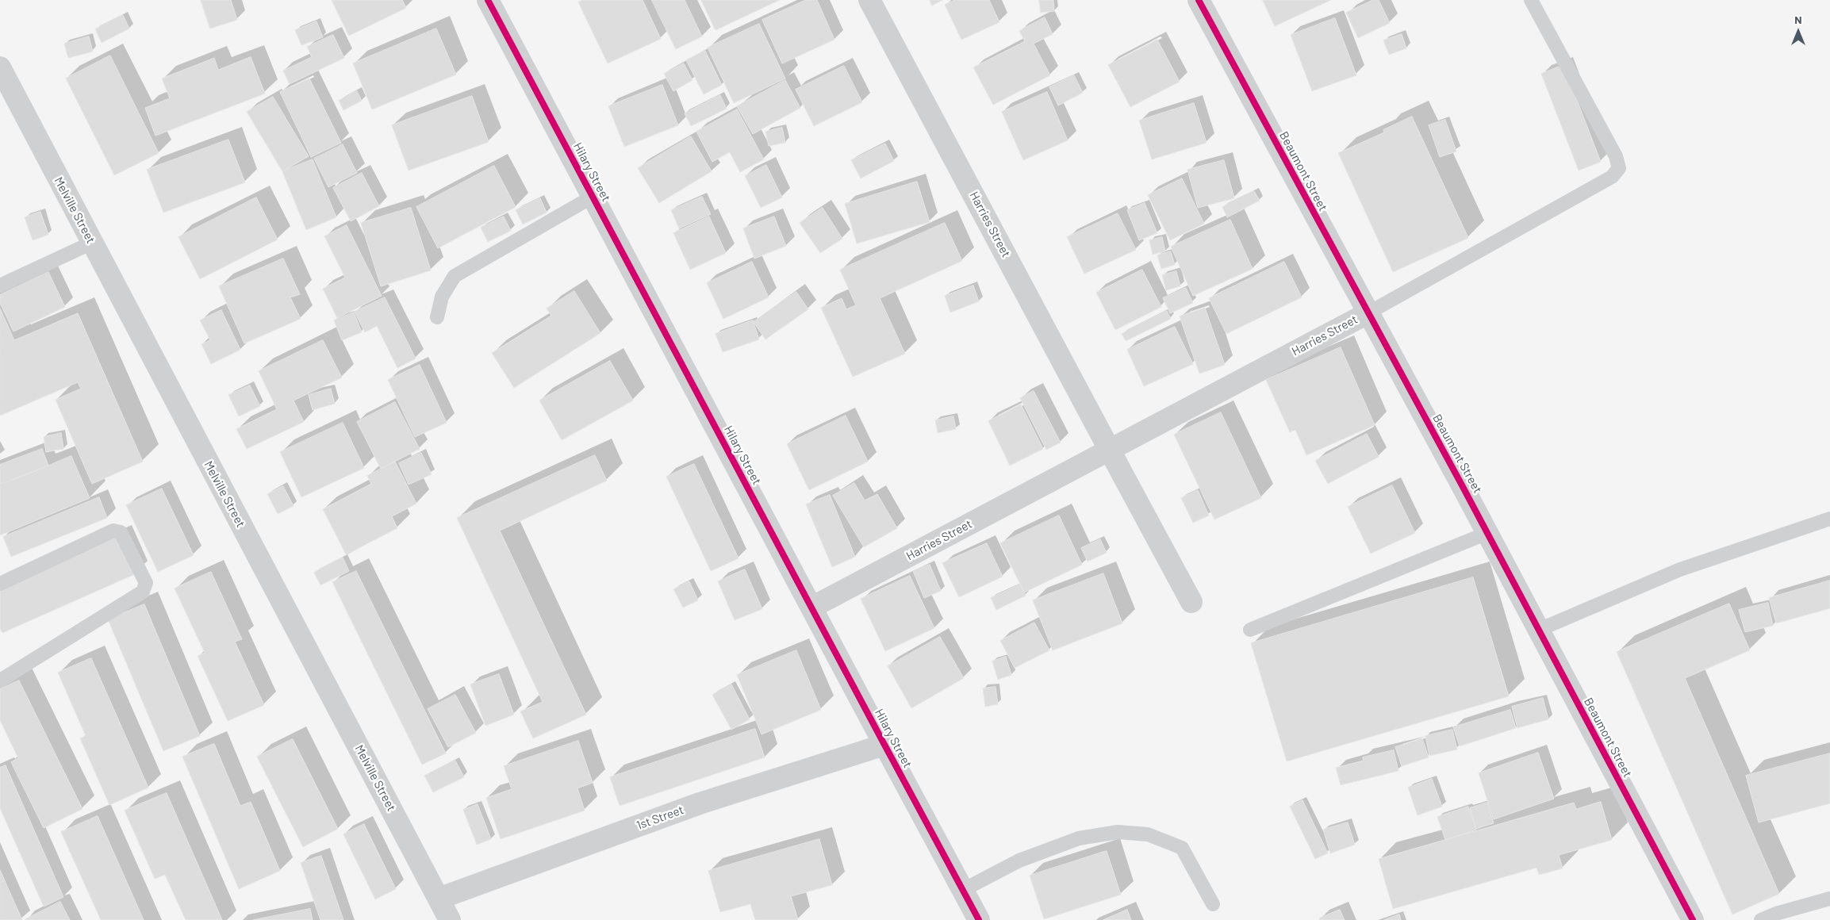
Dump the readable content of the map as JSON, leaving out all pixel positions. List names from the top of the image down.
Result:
{
  "streets": {
    "street": [
      "Beaumont Street",
      "Hilary Street",
      "Melville Street",
      "Harries Street",
      "1st Street"
    ]
  },
  "crossings": [
    ["Beaumont Street", "Harries Street"],
    ["Hilary Street", "Harries Street"],
    ["Hilary Street", "1st Street"],
    ["Melville Street", "1st Street"]
  ],
  "north": "top"
}
